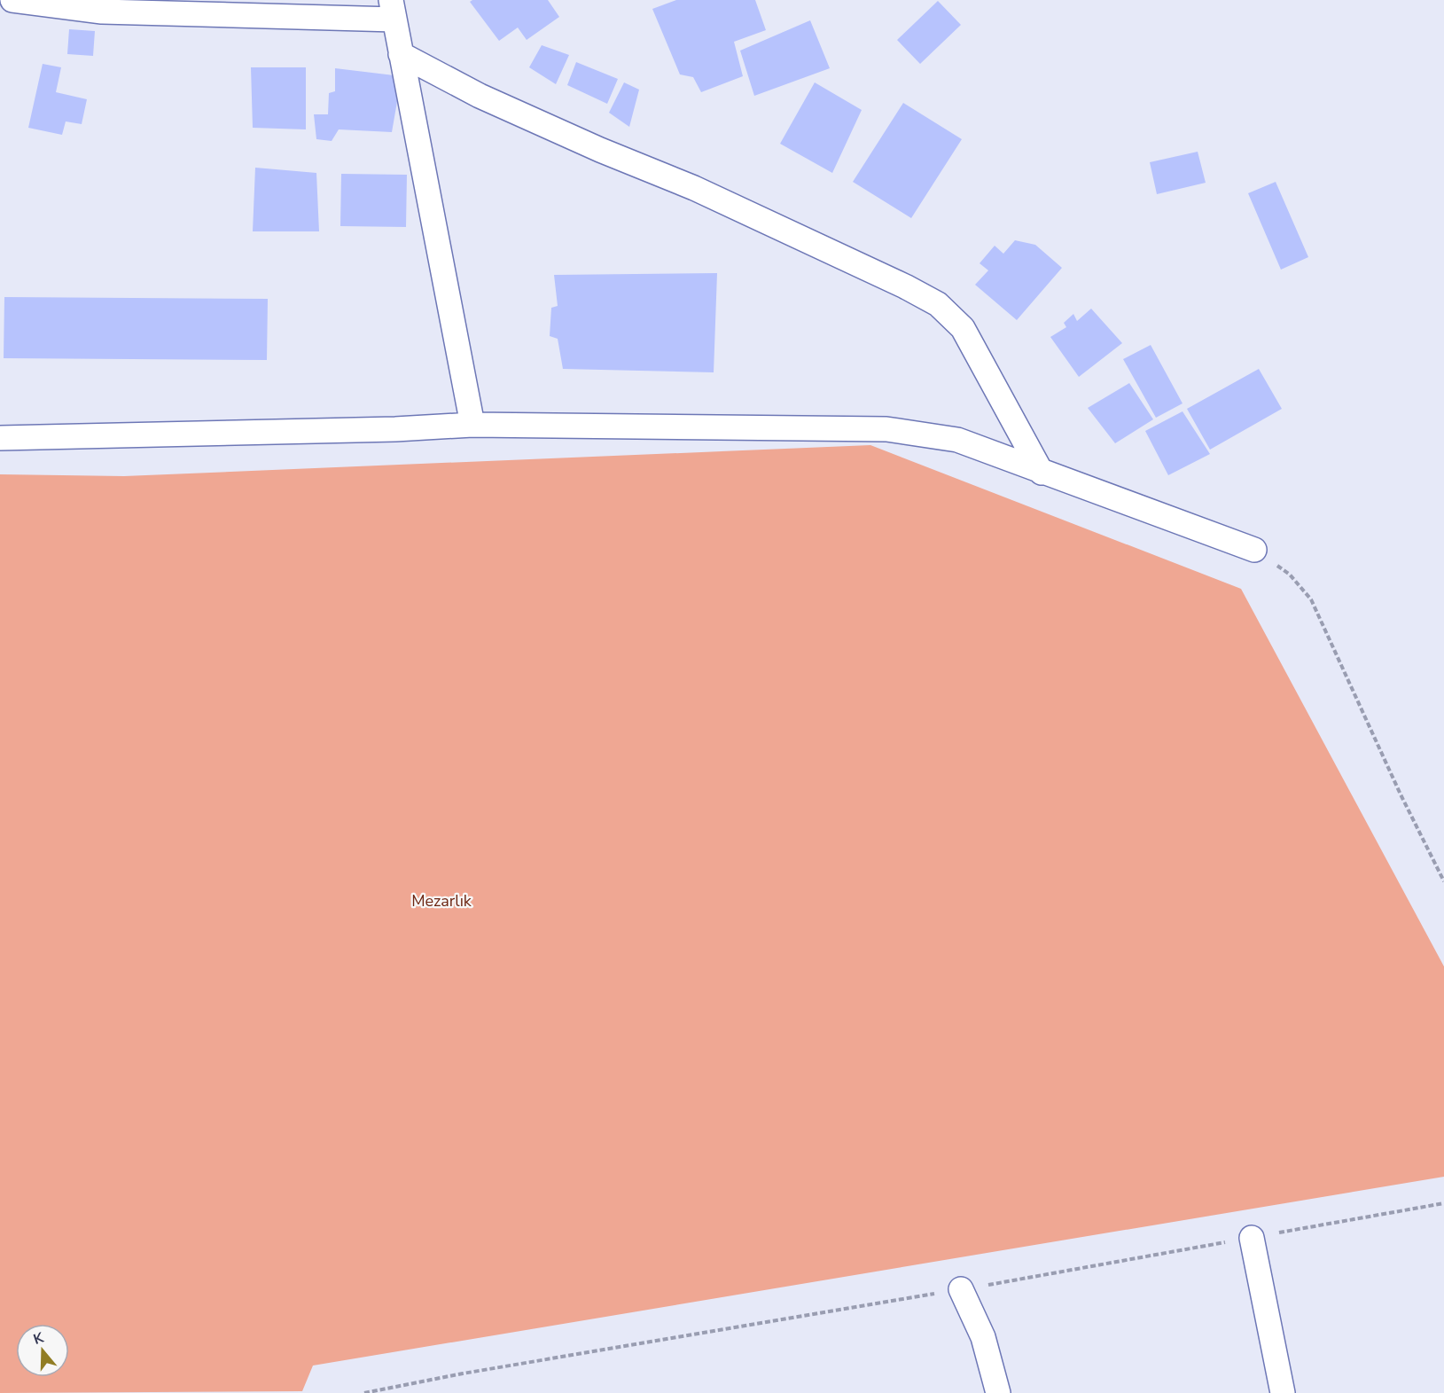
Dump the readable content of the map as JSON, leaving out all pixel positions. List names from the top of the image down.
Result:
{
  "parks": ["Mezarlık"],
  "north": "top"
}
